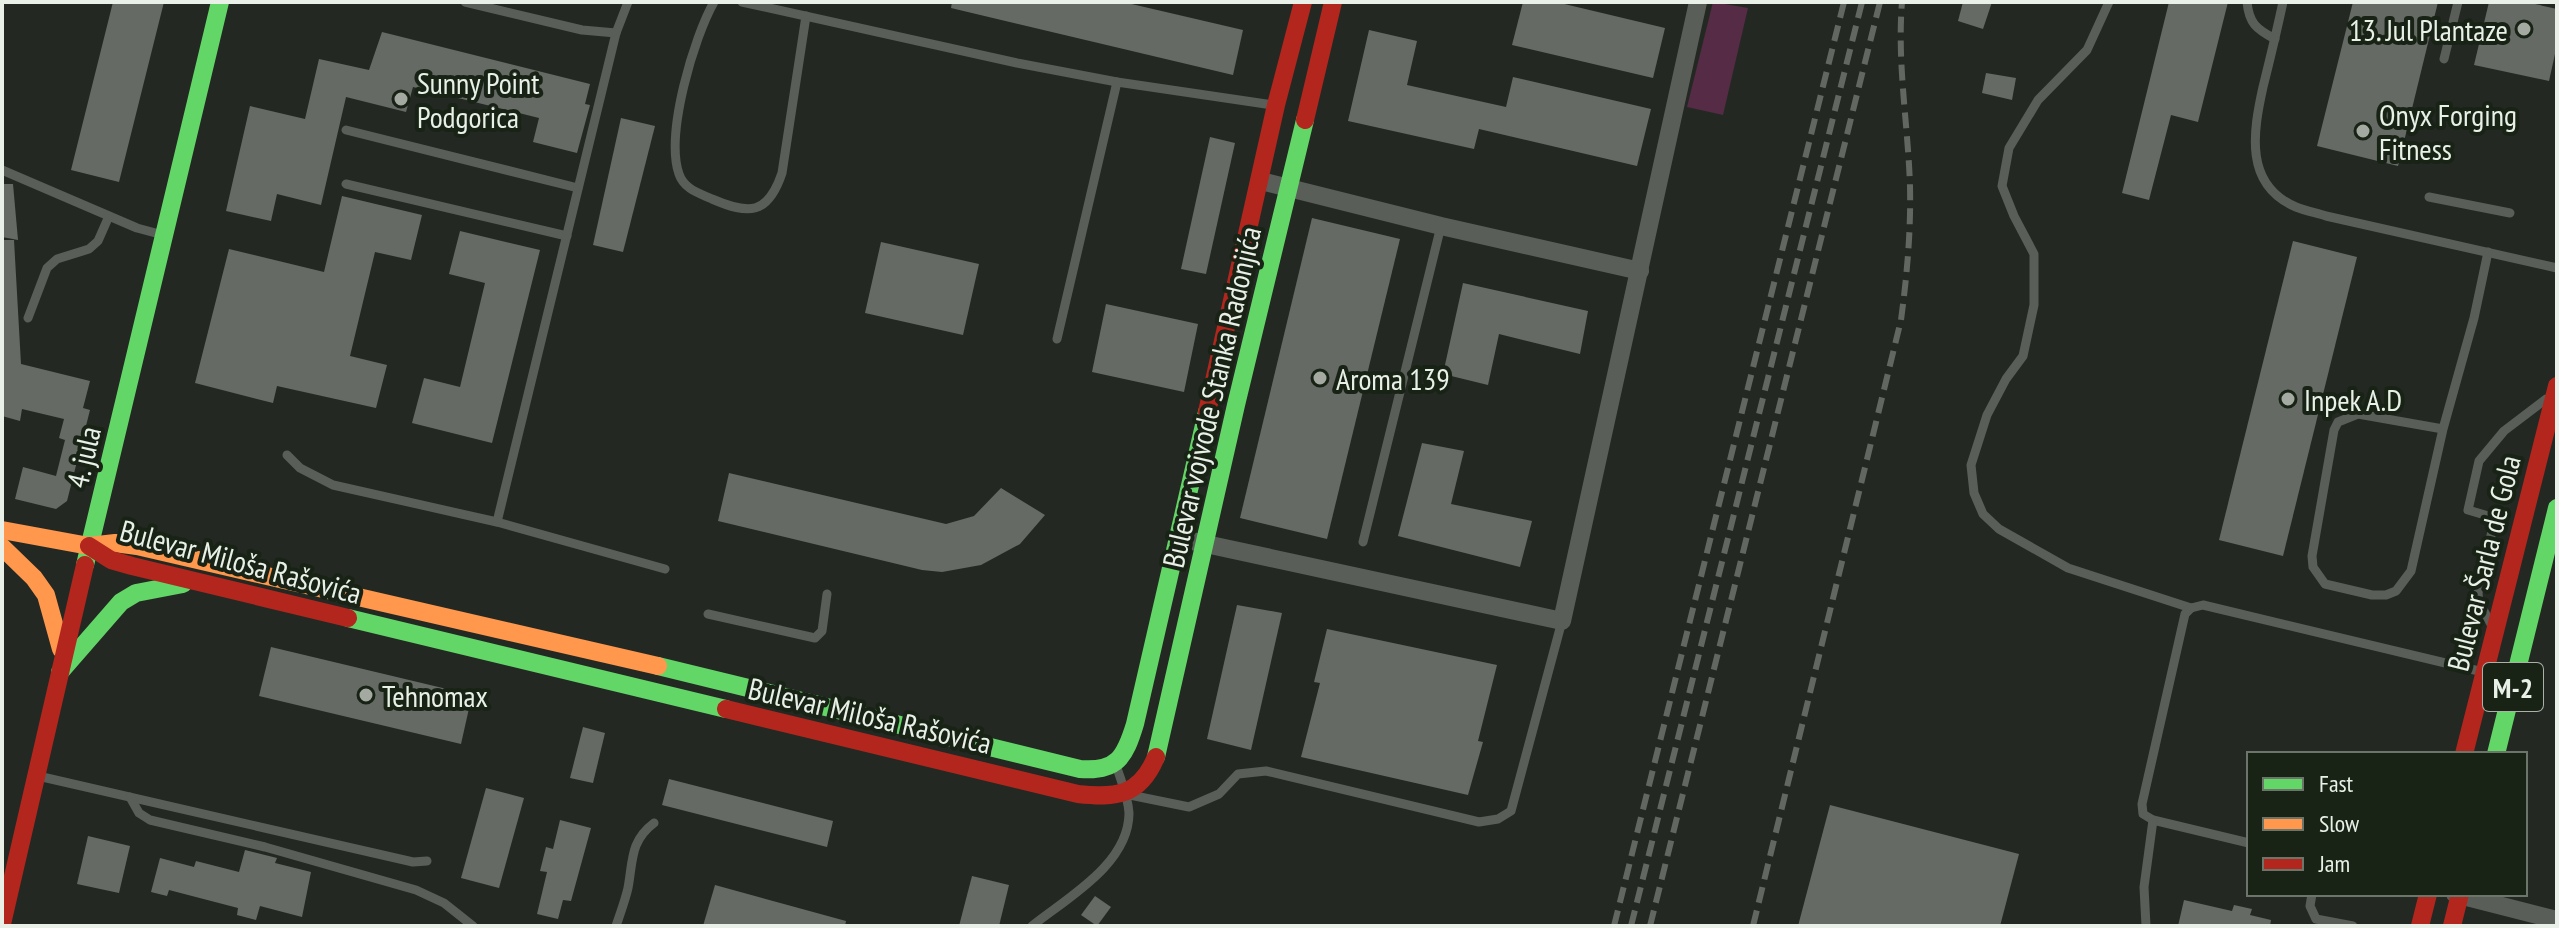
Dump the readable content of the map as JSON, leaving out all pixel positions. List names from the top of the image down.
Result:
{
  "streets": {
    "street": [
      "Bulevar vojvode Stanka Radonjića",
      "4. jula",
      "Bulevar Miloša Rašovića",
      "Bulevar Šarla de Gola",
      "M-2"
    ]
  },
  "crossings": [
    ["Bulevar vojvode Stanka Radonjića", "Bulevar Miloša Rašovića"],
    ["4. jula", "Bulevar Miloša Rašovića"]
  ],
  "places": [
    "13. Jul Plantaze",
    "Sunny Point Podgorica",
    "Onyx Forging Fitness",
    "Aroma 139",
    "Inpek A.D",
    "Tehnomax"
  ],
  "legend": ["Fast", "Slow", "Jam"]
}
